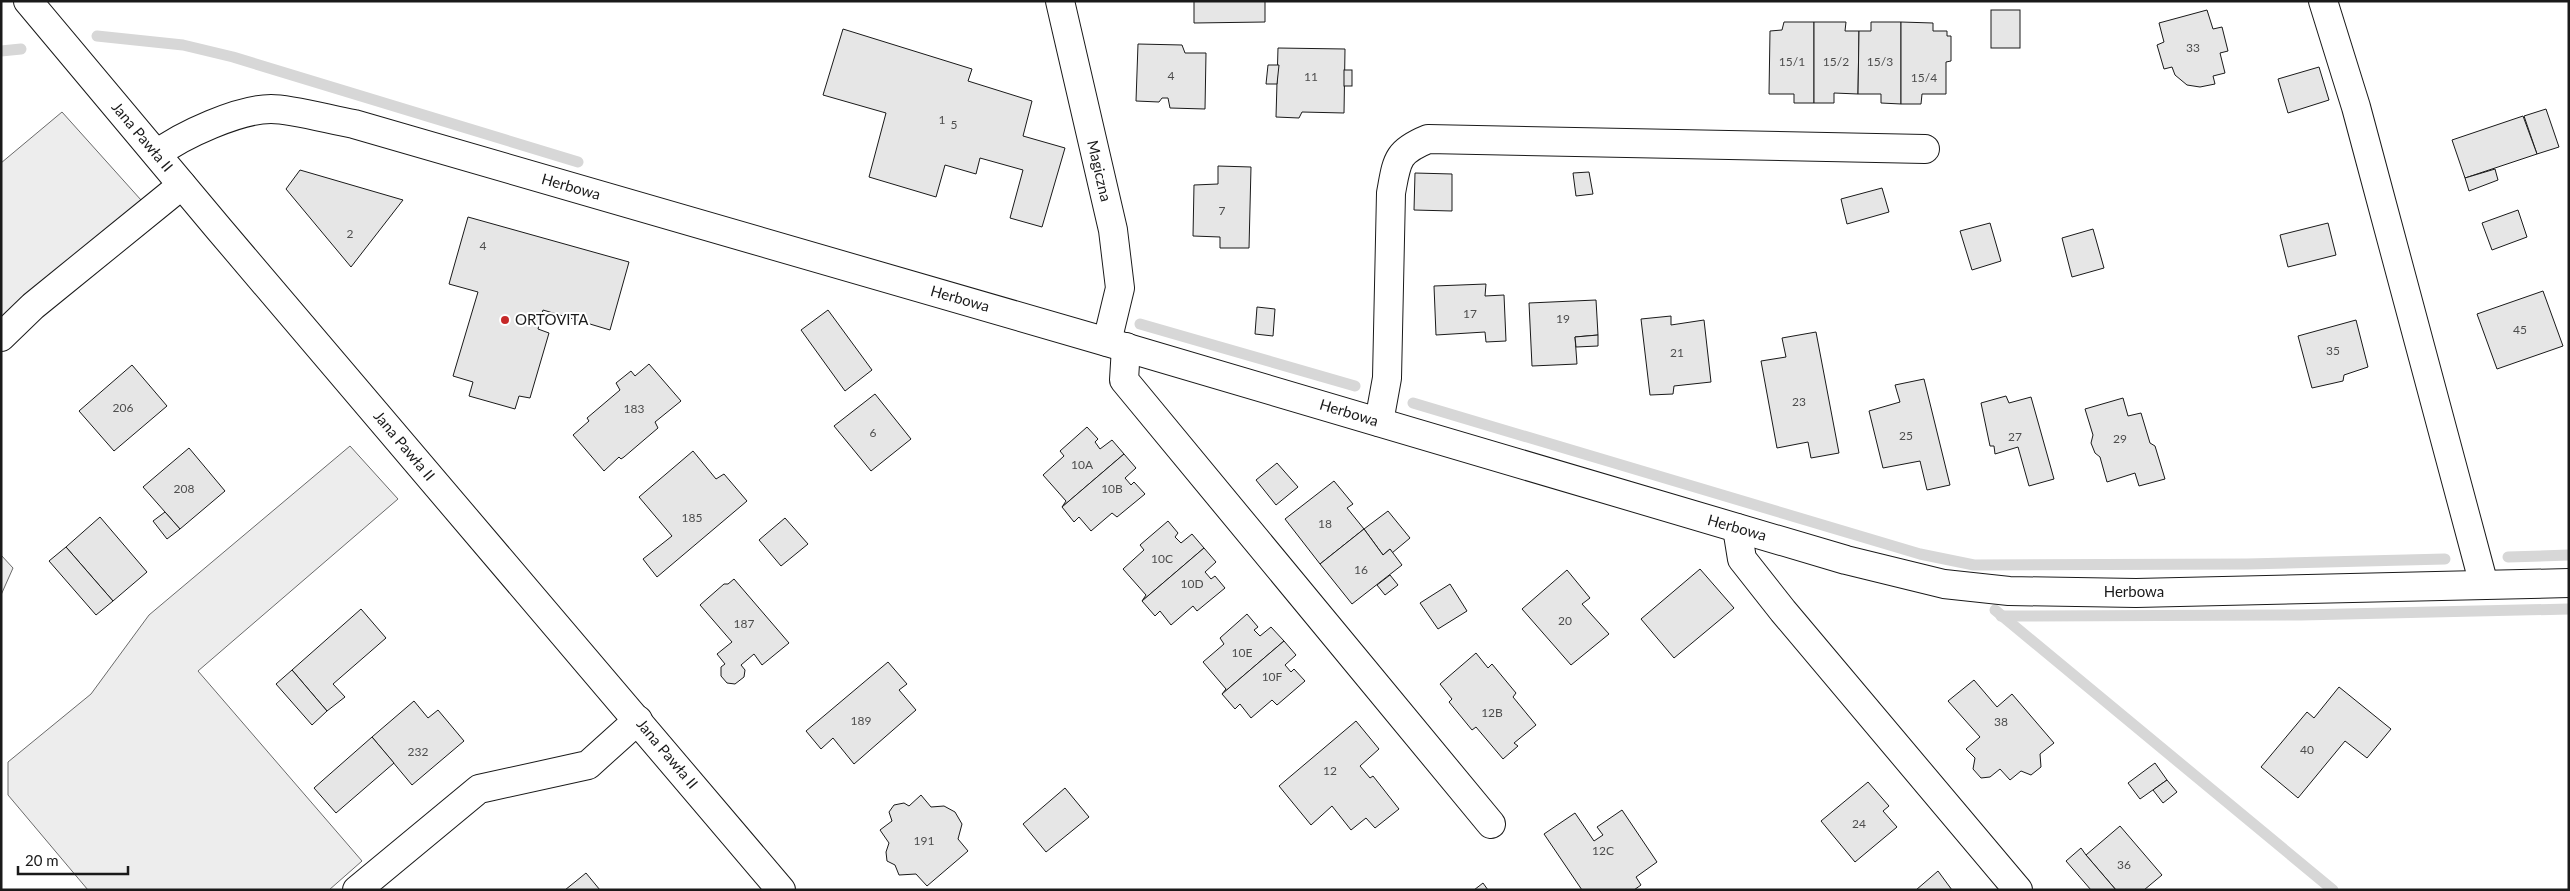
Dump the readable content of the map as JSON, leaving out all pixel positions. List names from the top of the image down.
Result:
{
  "streets": {
    "street": ["Jana Pawła II", "Magiczna", "Herbowa"]
  },
  "crossings": [
    ["Jana Pawła II", "Herbowa"],
    ["Magiczna", "Herbowa"]
  ],
  "places": ["ORTOVITA"],
  "house_numbers": [
    "33",
    "15/1",
    "15/2",
    "15/3",
    "4",
    "11",
    "15/4",
    "1",
    "5",
    "7",
    "2",
    "4",
    "17",
    "19",
    "45",
    "35",
    "21",
    "23",
    "206",
    "183",
    "6",
    "25",
    "27",
    "29",
    "10A",
    "208",
    "10B",
    "185",
    "18",
    "10C",
    "16",
    "10D",
    "20",
    "187",
    "10E",
    "10F",
    "12B",
    "189",
    "38",
    "40",
    "232",
    "12",
    "24",
    "191",
    "12C",
    "36"
  ],
  "scale_bar": "20 m"
}
